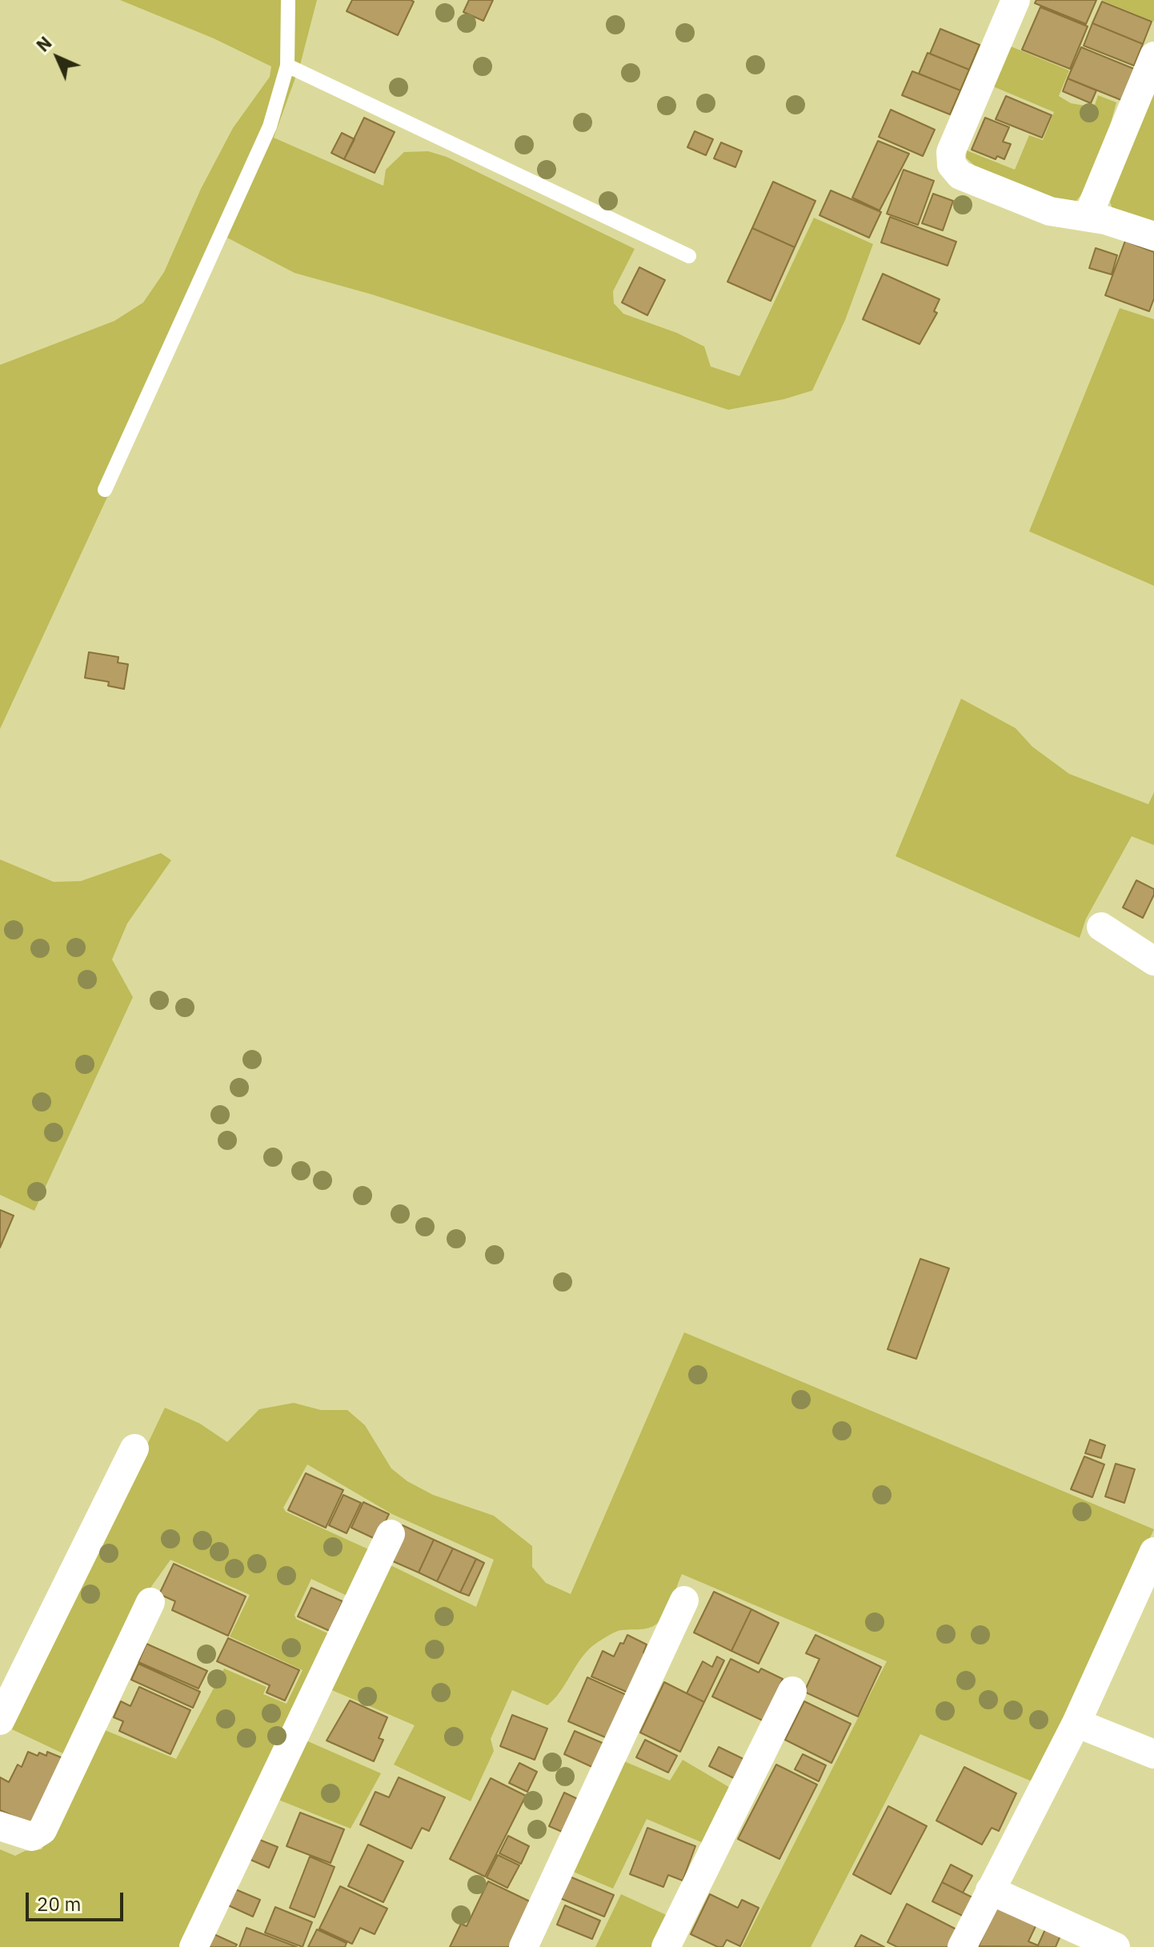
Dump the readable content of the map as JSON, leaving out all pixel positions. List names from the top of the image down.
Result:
{
  "scale_bar": "20 m",
  "north": "top left"
}
